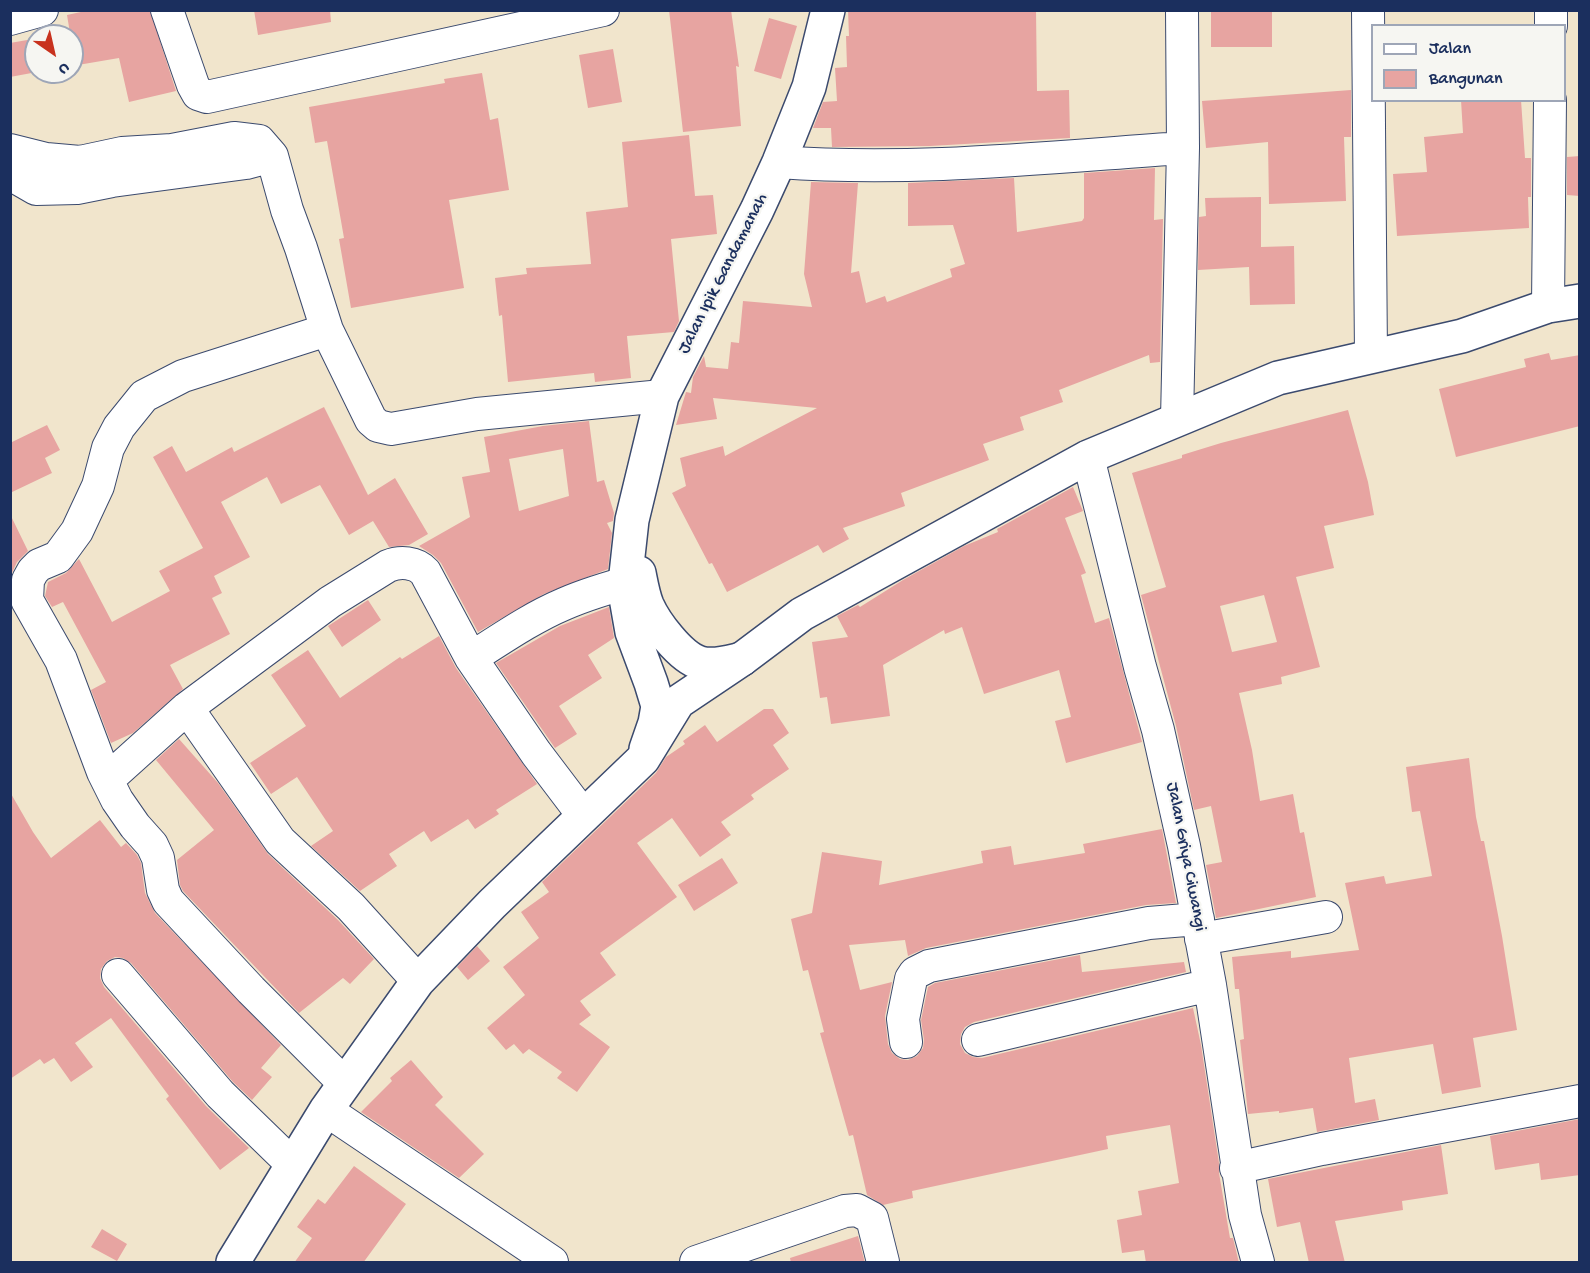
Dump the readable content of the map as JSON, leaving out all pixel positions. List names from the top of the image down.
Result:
{
  "streets": {
    "main road": ["Jalan Ipik Gandamanah"],
    "street": ["Jalan Griya Ciwangi"]
  },
  "legend": ["Jalan", "Bangunan"],
  "north": "bottom right"
}
